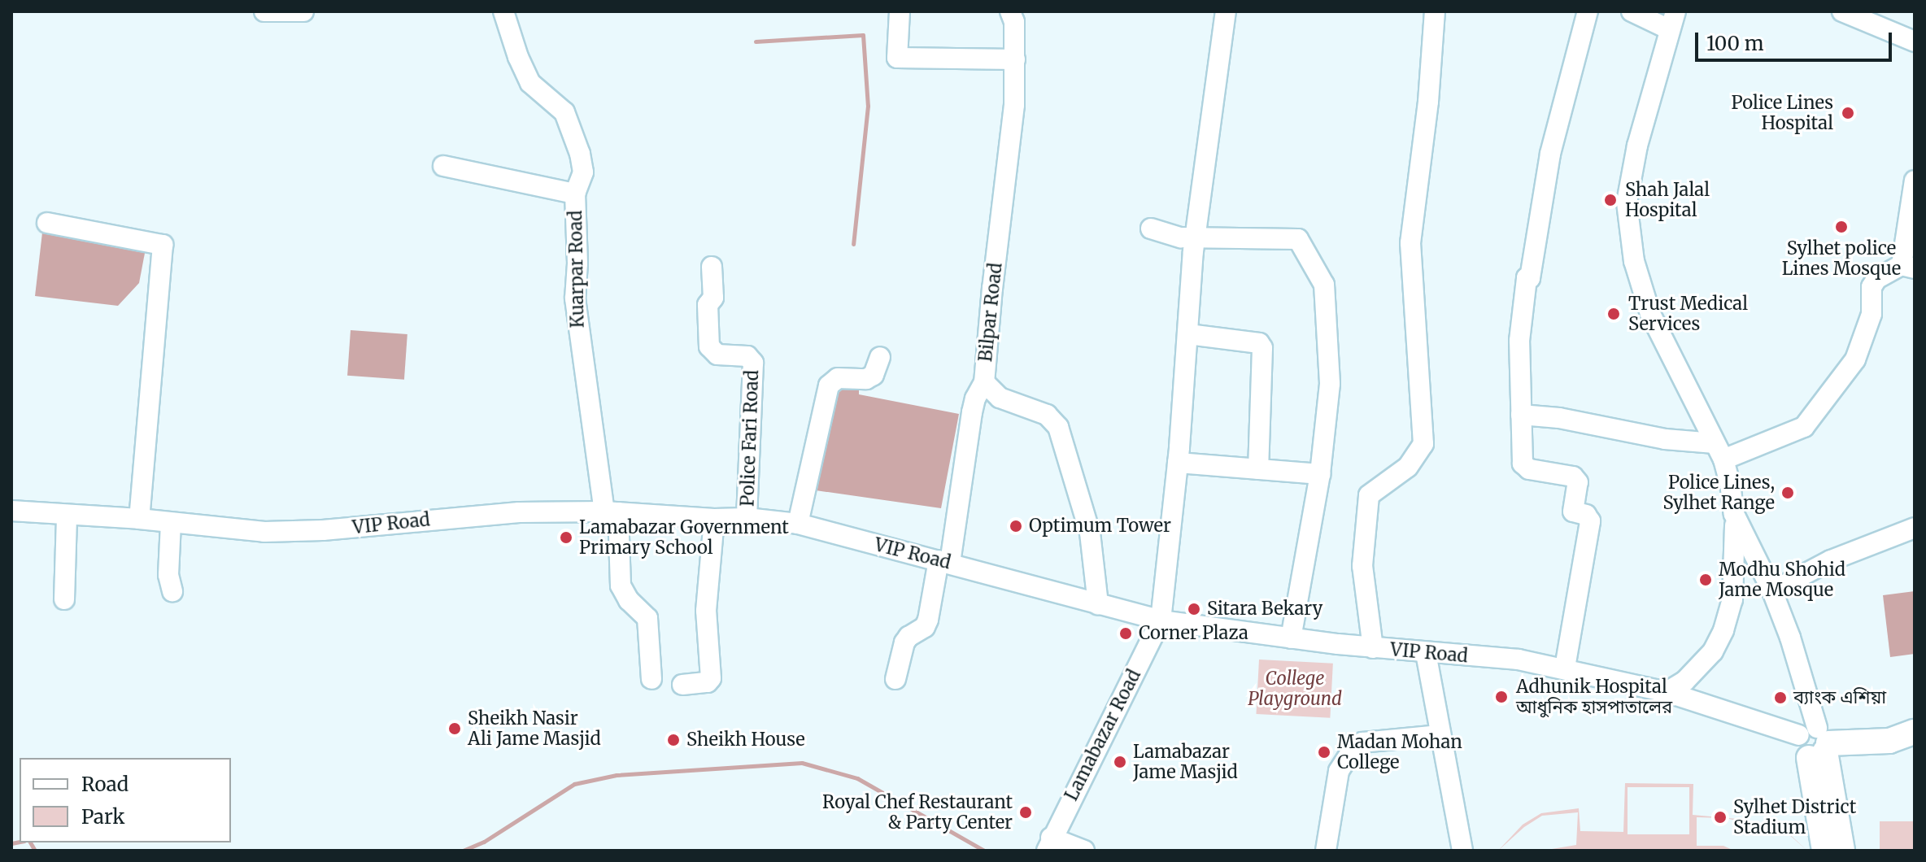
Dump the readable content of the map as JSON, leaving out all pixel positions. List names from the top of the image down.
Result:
{
  "streets": {
    "street": [
      "Kuarpar Road",
      "Bilpar Road",
      "Police Fari Road",
      "VIP Road",
      "Lamabazar Road"
    ]
  },
  "crossings": [
    ["Kuarpar Road", "VIP Road"],
    ["Bilpar Road", "VIP Road"],
    ["Police Fari Road", "VIP Road"],
    ["VIP Road", "Lamabazar Road"]
  ],
  "parks": ["College Playground"],
  "places": [
    "Police Lines Hospital",
    "Shah Jalal Hospital",
    "Sylhet police Lines Mosque",
    "Trust Medical Services",
    "Police Lines, Sylhet Range",
    "Optimum Tower",
    "Lamabazar Government Primary School",
    "Modhu Shohid Jame Mosque",
    "Sitara Bekary",
    "Corner Plaza",
    "Adhunik Hospital আধুনিক হাসপাতালের",
    "ব্যাংক এশিয়া",
    "Sheikh Nasir Ali Jame Masjid",
    "Sheikh House",
    "Madan Mohan College",
    "Lamabazar Jame Masjid",
    "Royal Chef Restaurant & Party Center",
    "Sylhet District Stadium"
  ],
  "legend": ["Road", "Park"],
  "scale_bar": "100 m"
}
